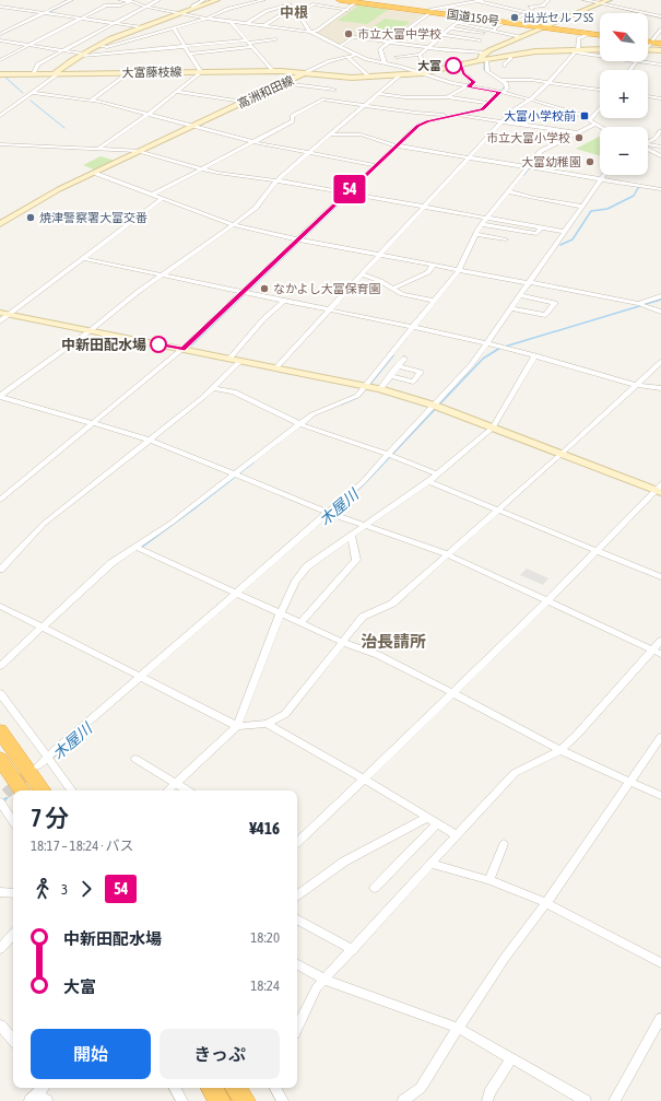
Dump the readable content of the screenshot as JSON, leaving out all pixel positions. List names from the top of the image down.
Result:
{
  "streets": {
    "highway": ["国道150号"],
    "street": ["大富藤枝線", "高洲和田線"]
  },
  "crossings": [
    ["大富藤枝線", "高洲和田線"]
  ],
  "districts": ["中根", "治長請所"],
  "water": ["木屋川"],
  "places": {
    "other": [
      "出光セルフSS",
      "市立大富中学校",
      "大富",
      "市立大富小学校",
      "大富幼稚園",
      "焼津警察署大富交番",
      "なかよし大富保育園",
      "中新田配水場"
    ],
    "transit": ["大富小学校前"]
  },
  "lines": ["bus line 54"],
  "north": "top left",
  "page": {
    "on_map": "54",
    "map_buttons": ["+", "−"],
    "heading": ["7 分", "18:17 – 18:24 · バス", "¥416"],
    "legs": ["3", "54"],
    "list": [
      {
        "name": "中新田配水場",
        "value": "18:20"
      },
      {
        "name": "大富",
        "value": "18:24"
      }
    ],
    "buttons": ["開始", "きっぷ"]
  }
}
